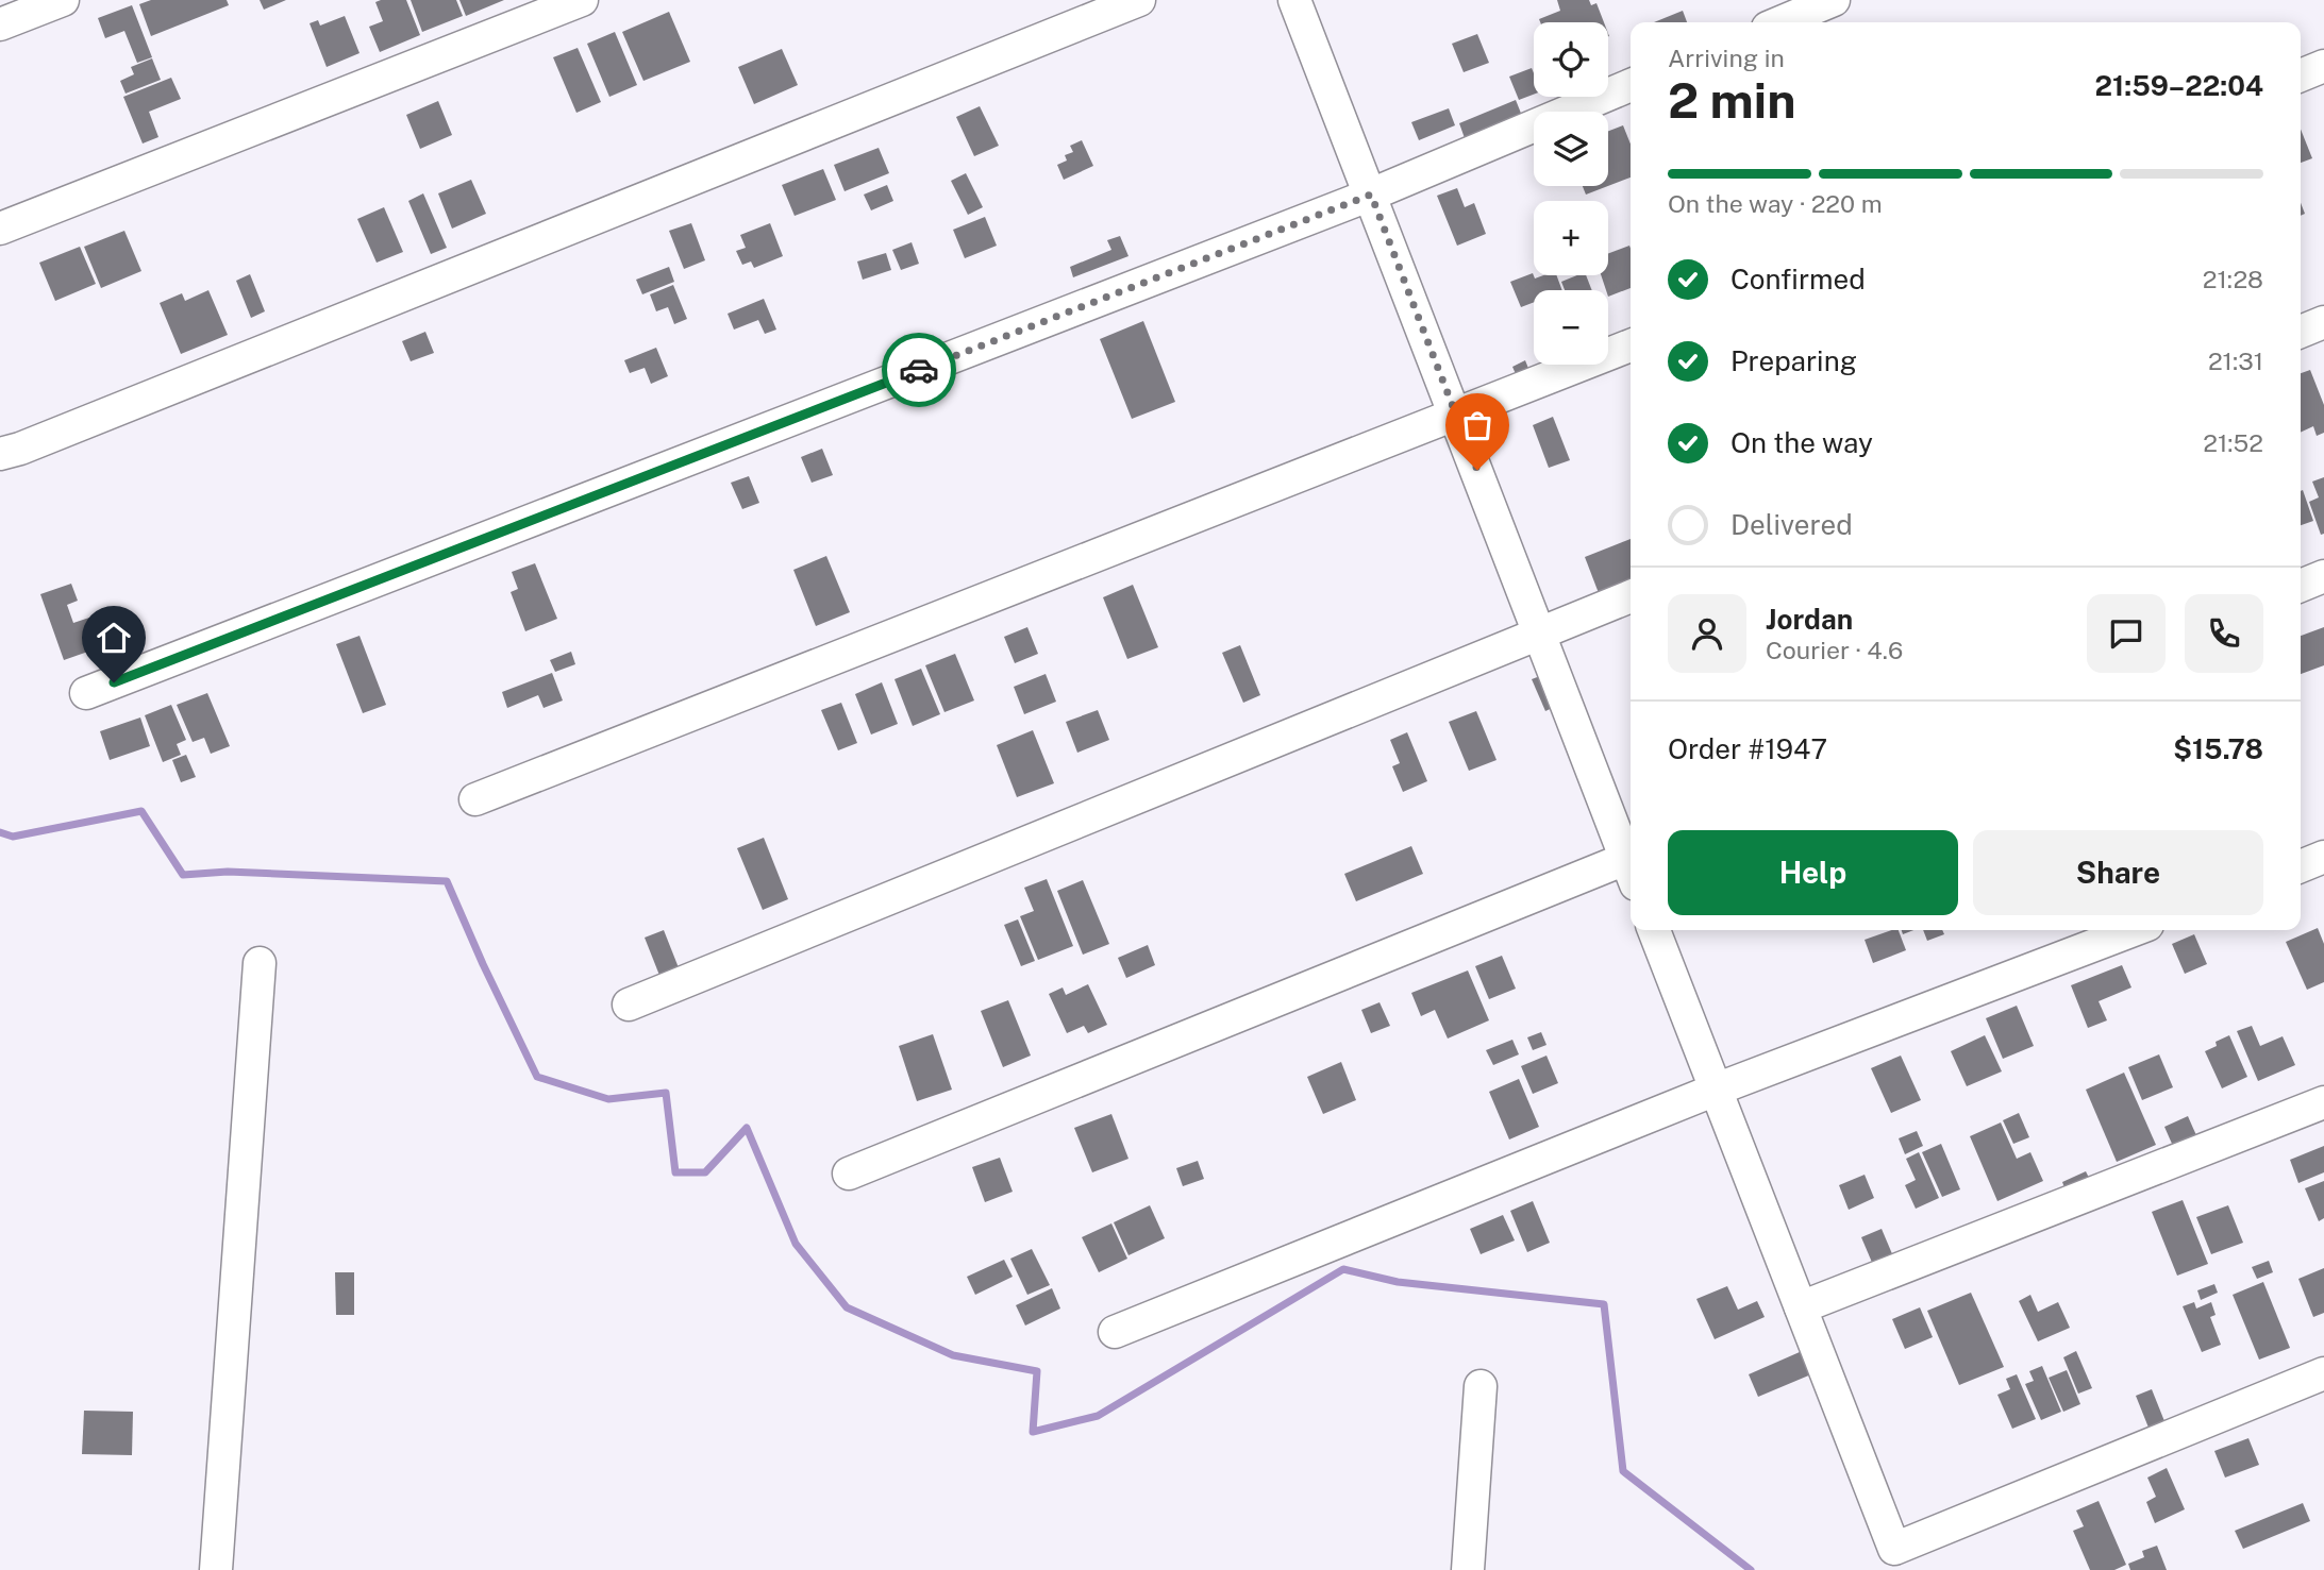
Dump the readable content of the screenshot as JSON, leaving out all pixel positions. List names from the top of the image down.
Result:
{
  "page": {
    "map_buttons": ["+", "−"],
    "heading": ["2 min", "Arriving in", "21:59–22:04"],
    "panel": [
      "Jordan",
      "Courier · 4.6",
      "Order #1947",
      "$15.78"
    ],
    "bar": "On the way · 220 m",
    "list": [
      ["Confirmed", "21:28"],
      ["Preparing", "21:31"],
      ["On the way", "21:52"],
      "Delivered"
    ],
    "buttons": ["Help", "Share"]
  }
}
